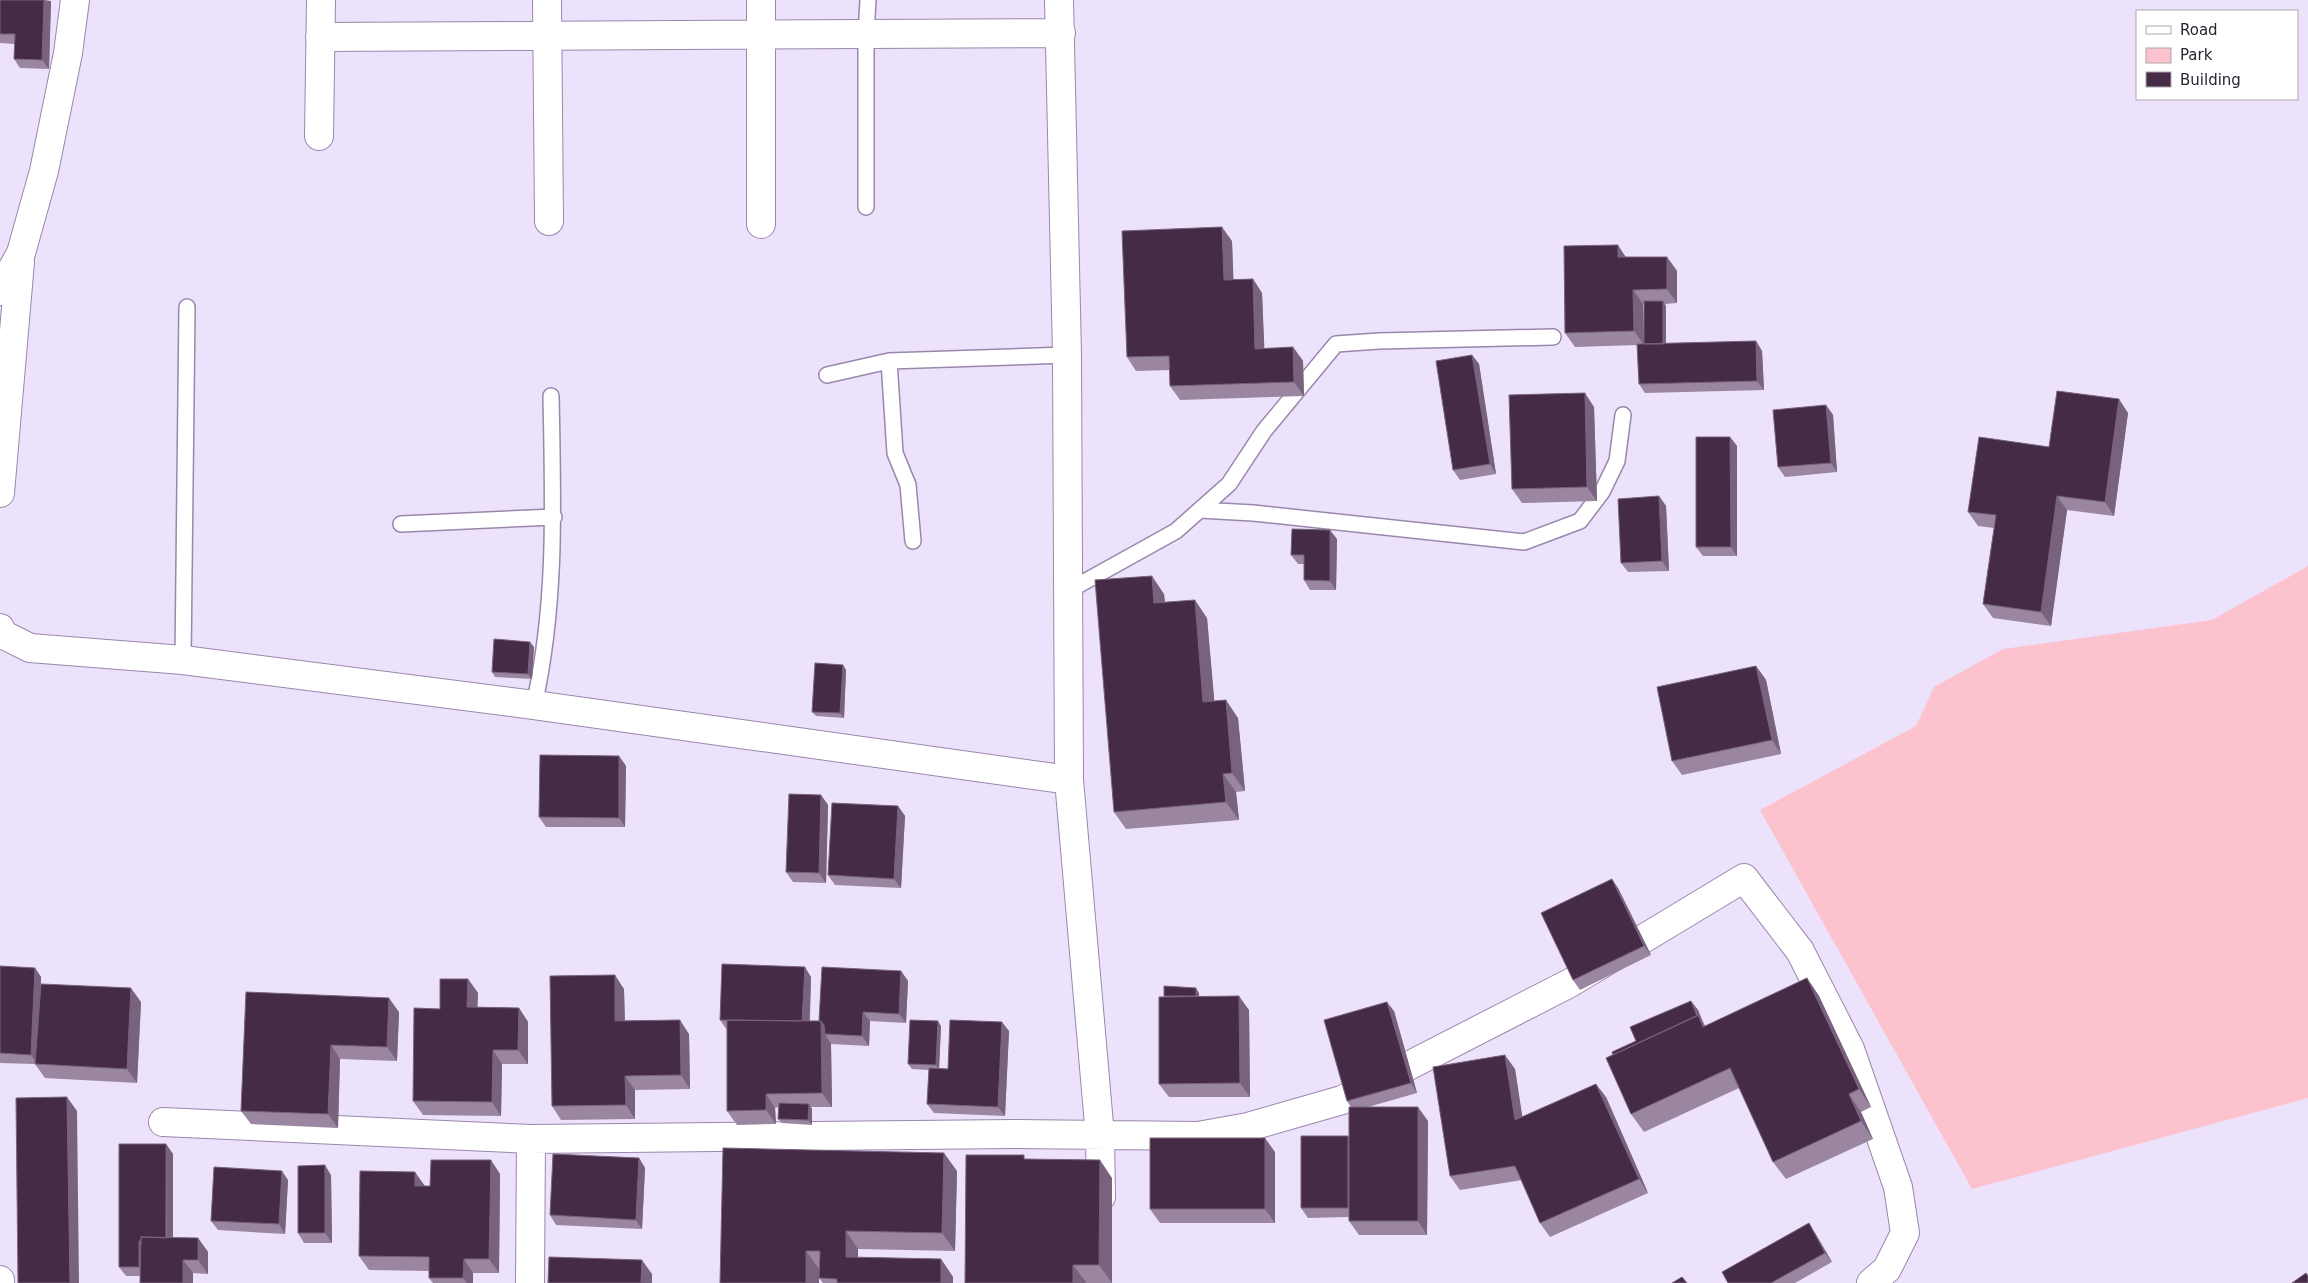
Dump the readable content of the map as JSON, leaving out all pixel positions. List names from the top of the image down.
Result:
{
  "legend": ["Road", "Park", "Building"]
}
